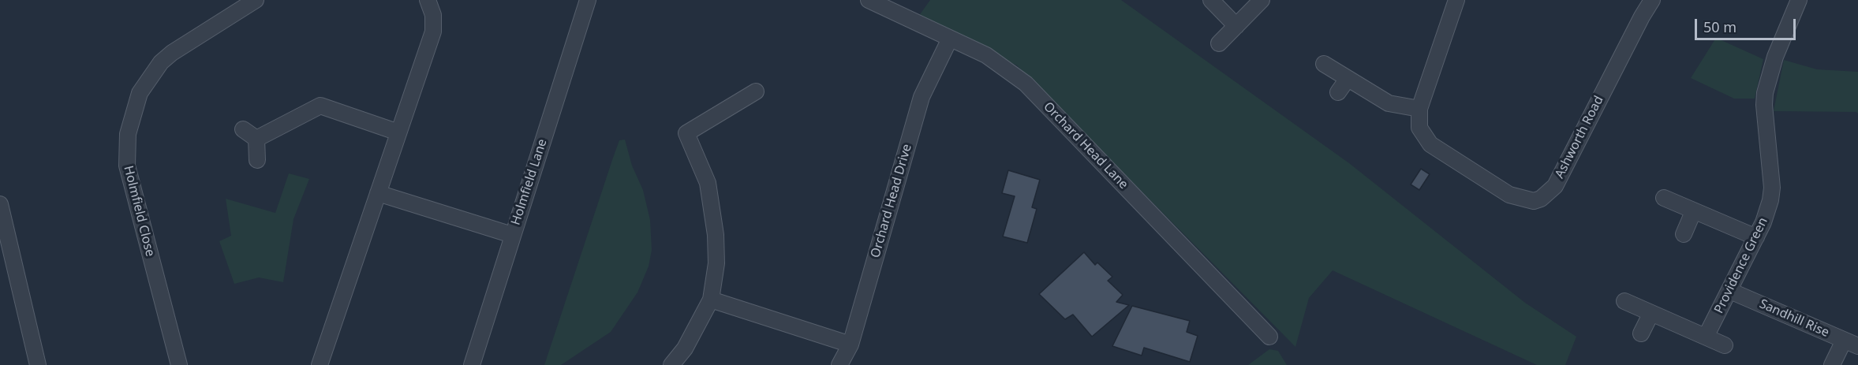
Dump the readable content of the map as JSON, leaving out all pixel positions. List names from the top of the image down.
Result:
{
  "streets": {
    "street": [
      "Ashworth Road",
      "Orchard Head Lane",
      "Holmfield Lane",
      "Orchard Head Drive",
      "Holmfield Close",
      "Providence Green",
      "Sandhill Rise"
    ]
  },
  "crossings": [
    ["Orchard Head Lane", "Orchard Head Drive"],
    ["Providence Green", "Sandhill Rise"]
  ],
  "scale_bar": "50 m"
}
